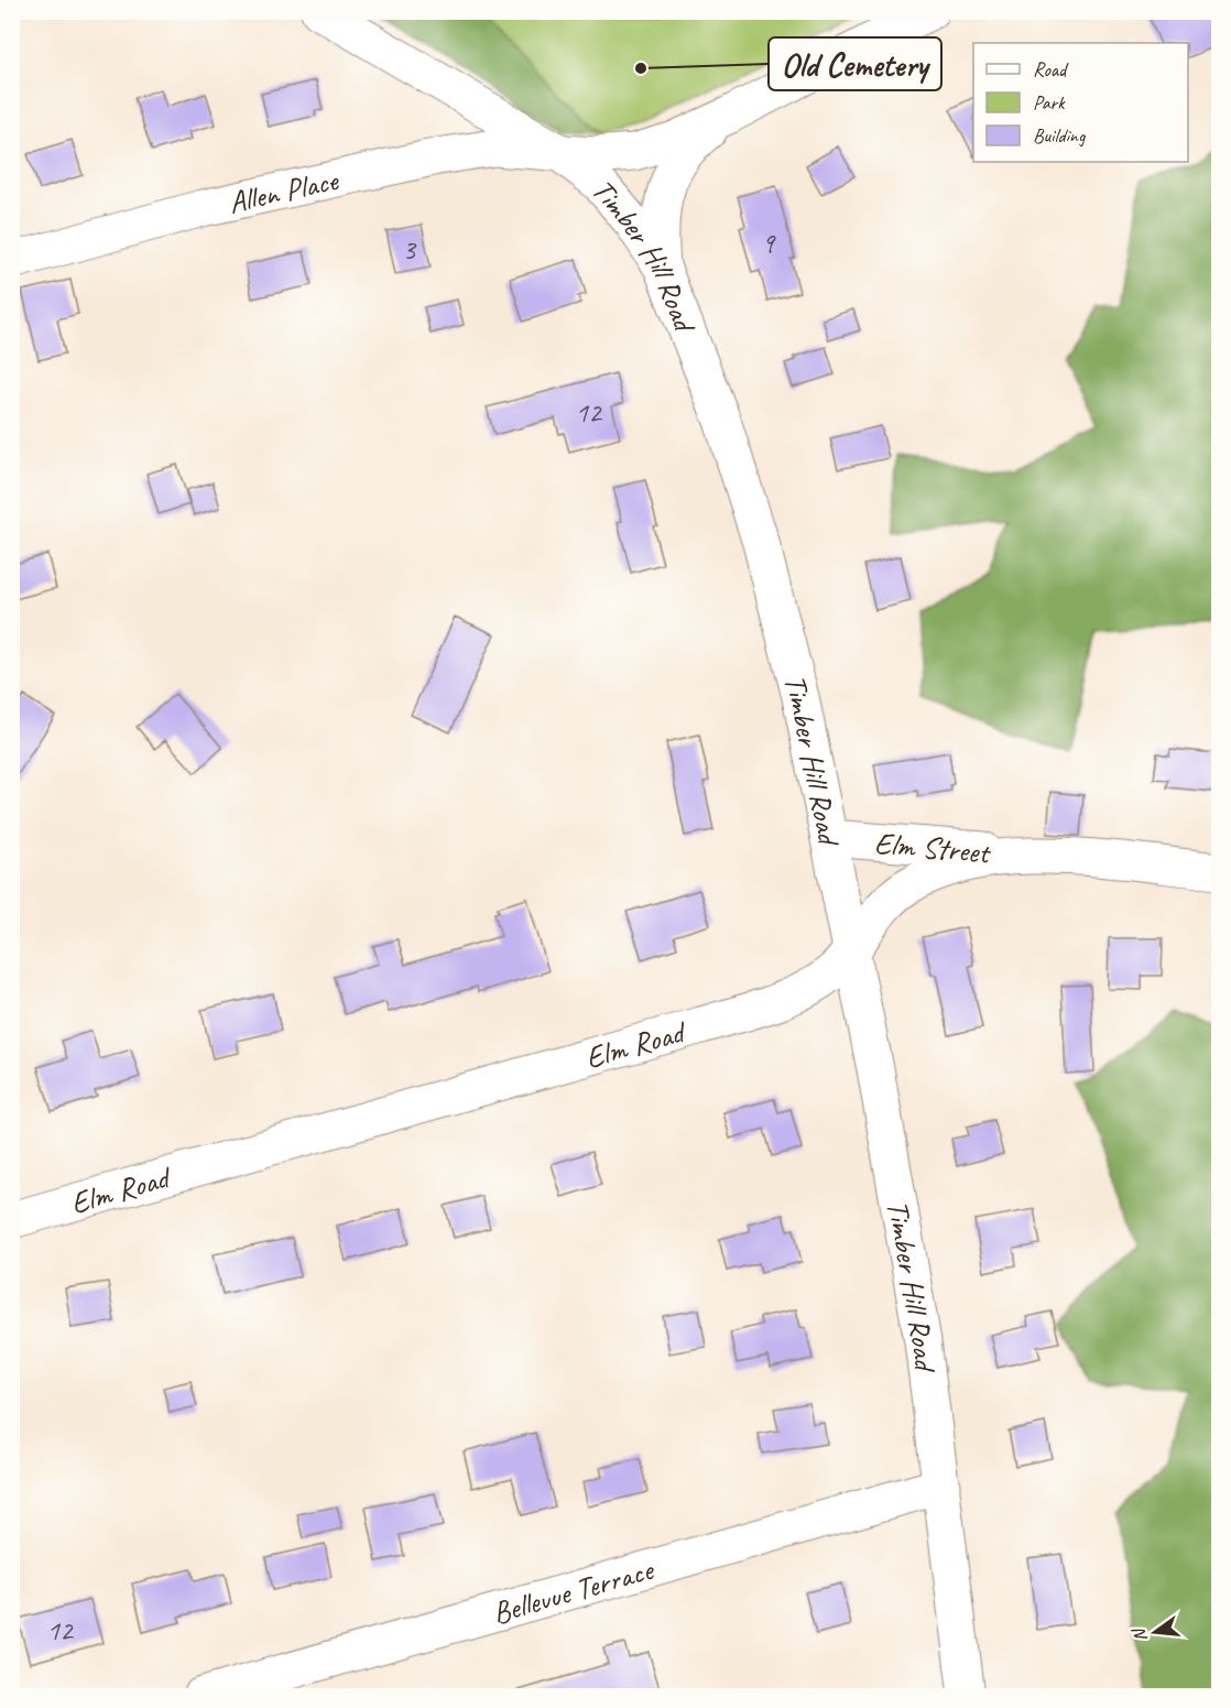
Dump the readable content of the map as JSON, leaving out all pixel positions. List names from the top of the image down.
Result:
{
  "streets": {
    "street": [
      "Allen Place",
      "Timber Hill Road",
      "Elm Street",
      "Elm Road",
      "Bellevue Terrace"
    ]
  },
  "crossings": [
    ["Allen Place", "Timber Hill Road"],
    ["Timber Hill Road", "Elm Street"],
    ["Timber Hill Road", "Elm Road"],
    ["Timber Hill Road", "Bellevue Terrace"],
    ["Elm Street", "Elm Road"]
  ],
  "places": ["Old Cemetery"],
  "house_numbers": [
    "9",
    "3",
    "12",
    "12"
  ],
  "legend": ["Road", "Park", "Building"],
  "north": "left"
}
